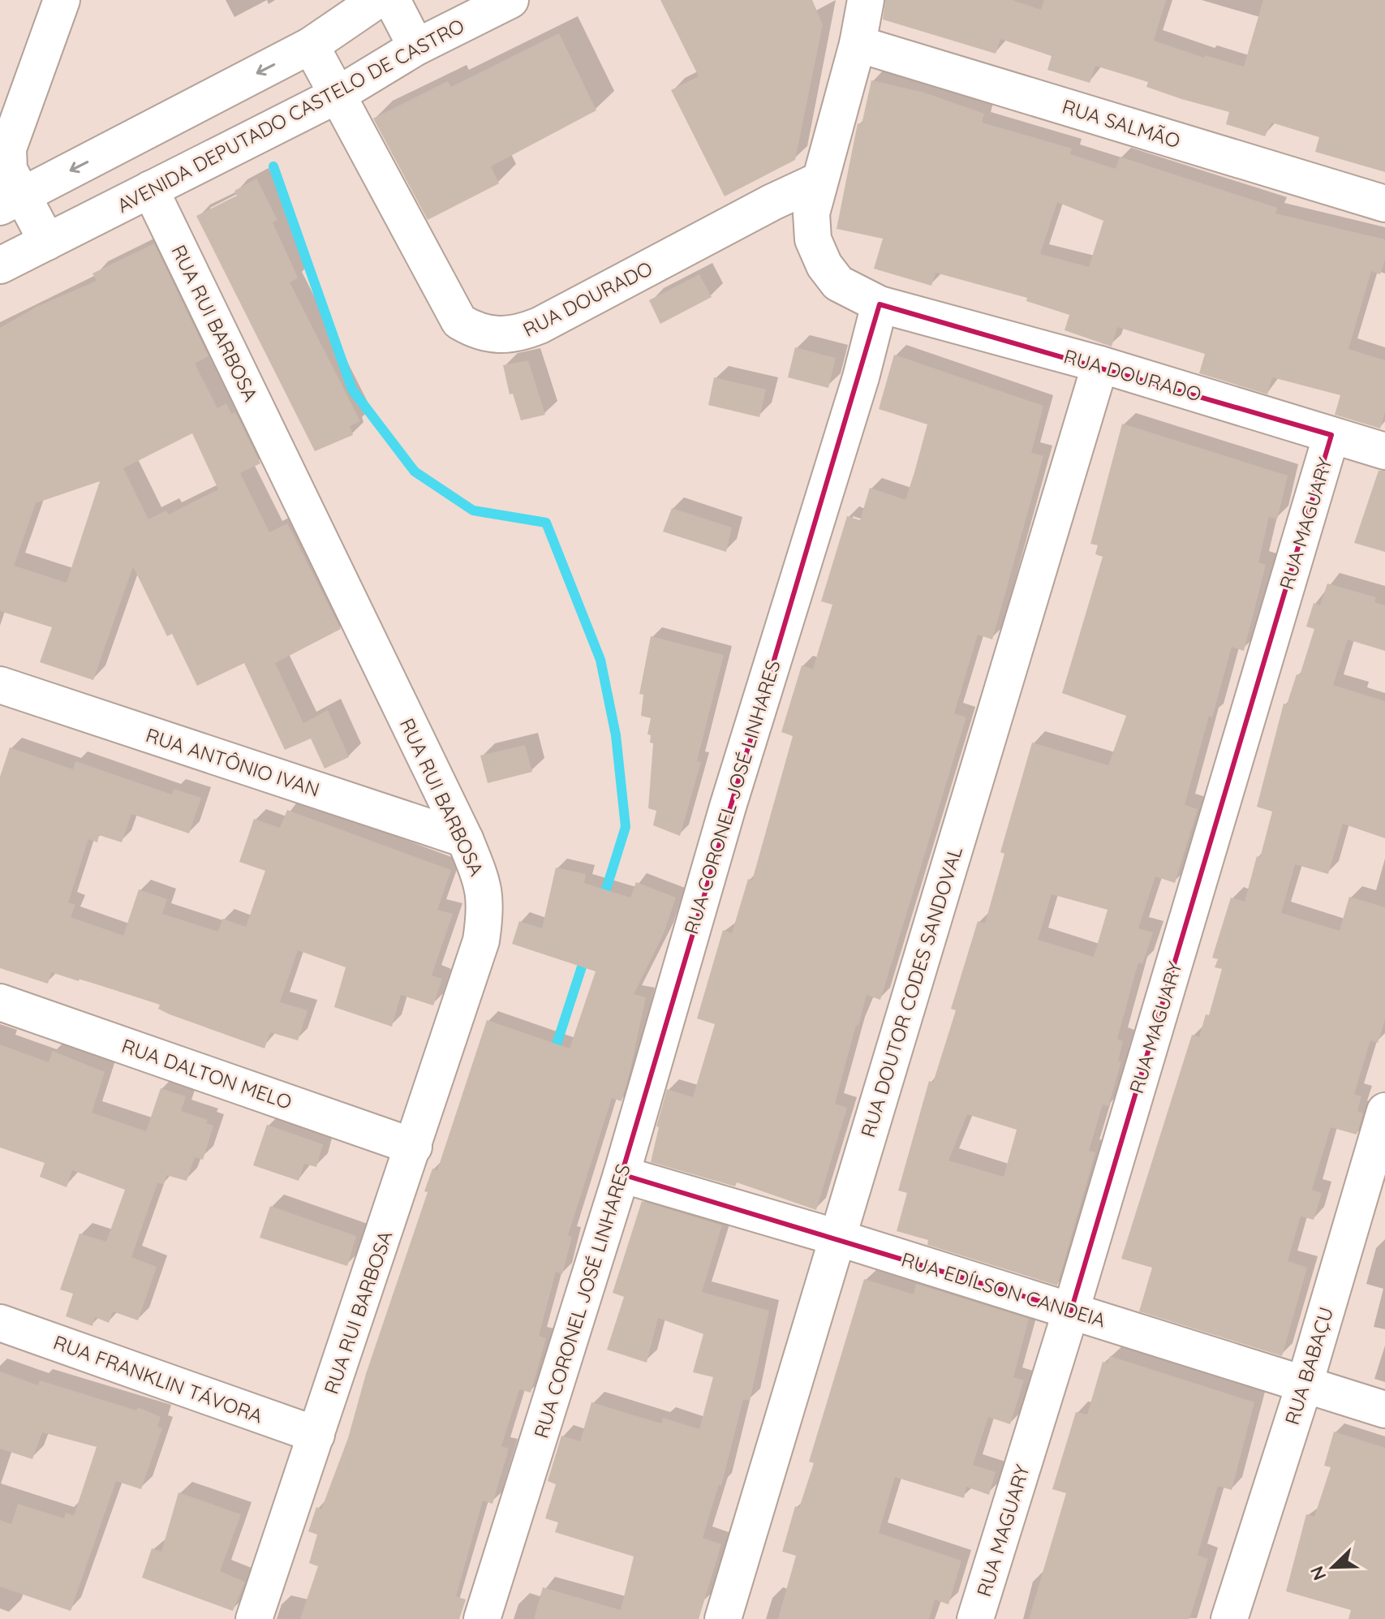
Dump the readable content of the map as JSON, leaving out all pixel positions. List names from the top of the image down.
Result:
{
  "streets": {
    "street": [
      "AVENIDA DEPUTADO CASTELO DE CASTRO",
      "RUA SALMÃO",
      "RUA DOURADO",
      "RUA RUI BARBOSA",
      "RUA MAGUARY",
      "RUA ANTÔNIO IVAN",
      "RUA CORONEL JOSÉ LINHARES",
      "RUA DOUTOR CODES SANDOVAL",
      "RUA DALTON MELO",
      "RUA EDÍLSON CANDEIA",
      "RUA BABAÇU",
      "RUA FRANKLIN TÁVORA"
    ]
  },
  "crossings": [
    ["AVENIDA DEPUTADO CASTELO DE CASTRO", "RUA DOURADO"],
    ["AVENIDA DEPUTADO CASTELO DE CASTRO", "RUA RUI BARBOSA"],
    ["RUA DOURADO", "RUA MAGUARY"],
    ["RUA DOURADO", "RUA CORONEL JOSÉ LINHARES"],
    ["RUA DOURADO", "RUA DOUTOR CODES SANDOVAL"],
    ["RUA RUI BARBOSA", "RUA ANTÔNIO IVAN"],
    ["RUA RUI BARBOSA", "RUA DALTON MELO"],
    ["RUA RUI BARBOSA", "RUA FRANKLIN TÁVORA"],
    ["RUA MAGUARY", "RUA EDÍLSON CANDEIA"],
    ["RUA CORONEL JOSÉ LINHARES", "RUA EDÍLSON CANDEIA"],
    ["RUA DOUTOR CODES SANDOVAL", "RUA EDÍLSON CANDEIA"],
    ["RUA EDÍLSON CANDEIA", "RUA BABAÇU"]
  ],
  "north": "bottom left"
}
